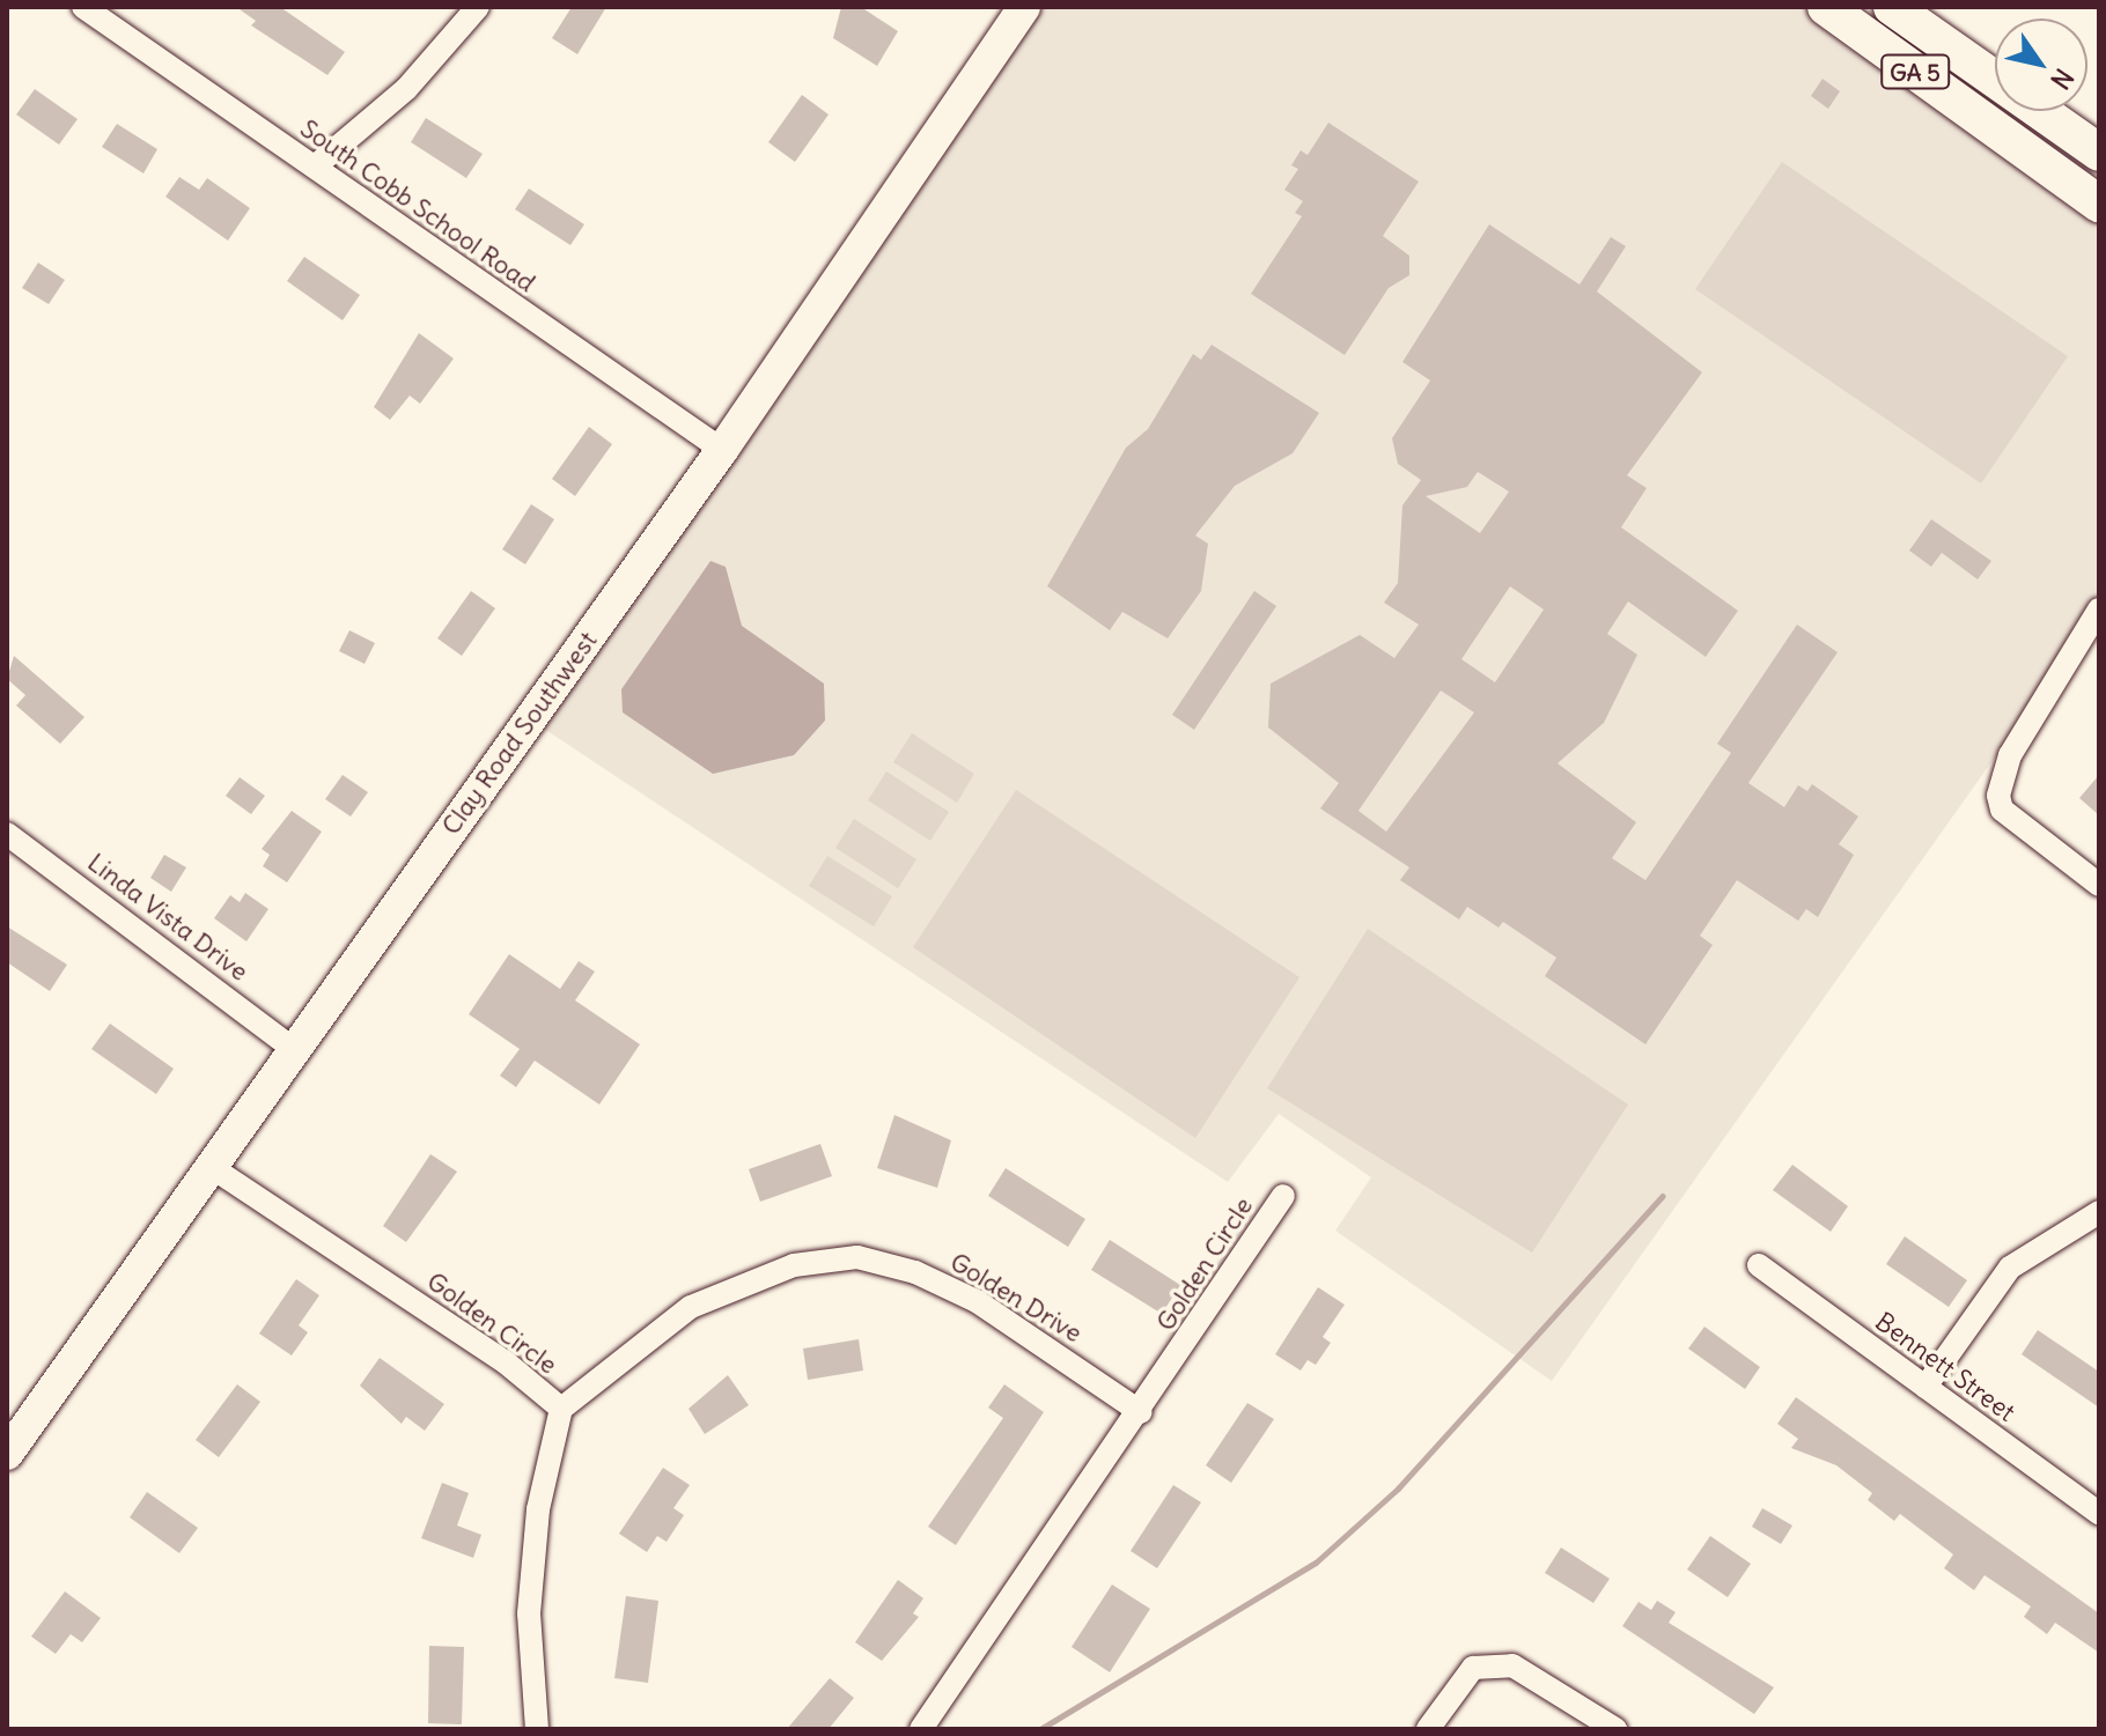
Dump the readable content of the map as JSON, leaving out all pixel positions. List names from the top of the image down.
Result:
{
  "streets": {
    "main road": ["GA 5"],
    "street": [
      "South Cobb School Road",
      "Clay Road Southwest",
      "Linda Vista Drive",
      "Golden Circle",
      "Golden Drive",
      "Bennett Street"
    ]
  },
  "crossings": [
    ["South Cobb School Road", "Clay Road Southwest"],
    ["Clay Road Southwest", "Linda Vista Drive"],
    ["Clay Road Southwest", "Golden Circle"],
    ["Golden Circle", "Golden Drive"]
  ],
  "north": "bottom right"
}
